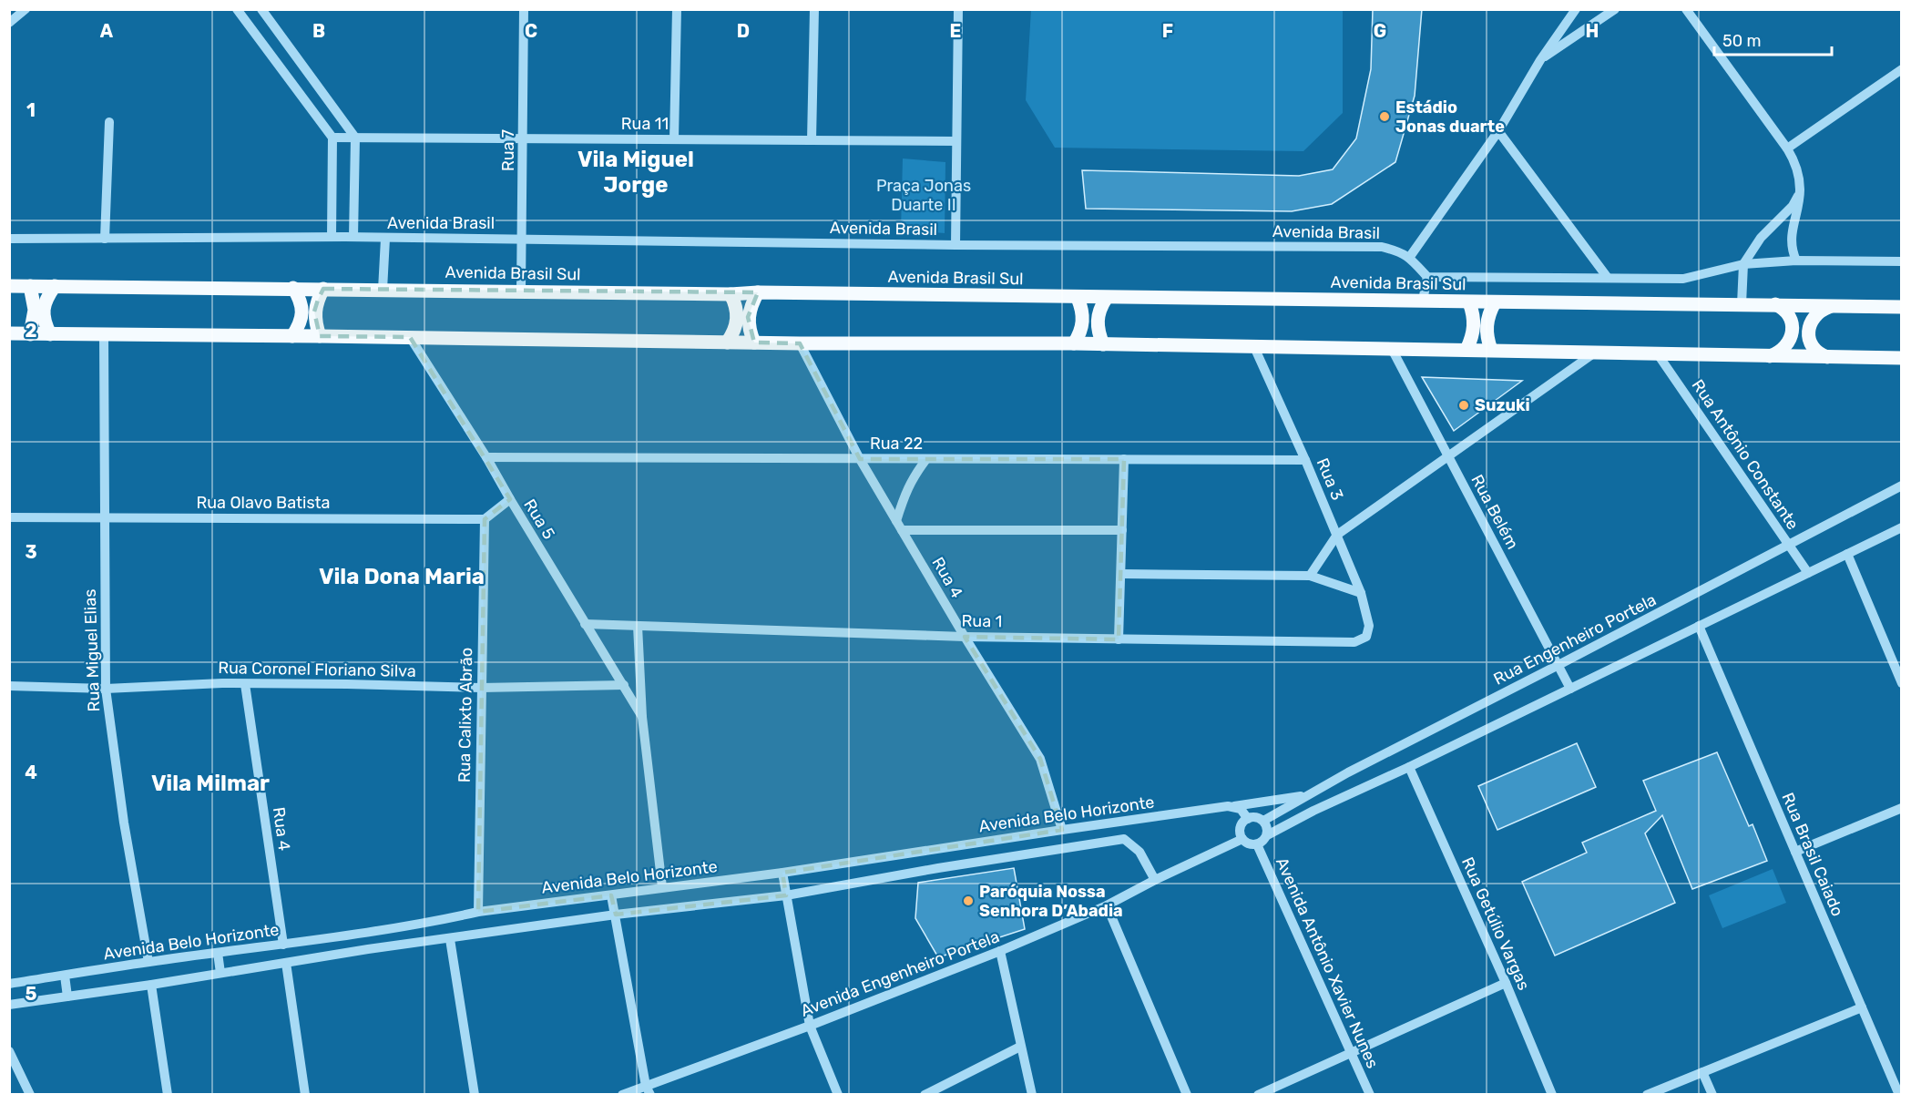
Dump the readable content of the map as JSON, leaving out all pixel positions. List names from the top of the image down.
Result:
{
  "streets": {
    "main road": ["Avenida Brasil Sul"],
    "street": [
      "Rua 11",
      "Rua 7",
      "Avenida Brasil",
      "Rua 22",
      "Rua Antônio Constante",
      "Rua 3",
      "Rua Olavo Batista",
      "Rua Belém",
      "Rua 5",
      "Rua 4",
      "Rua 1",
      "Rua Engenheiro Portela",
      "Rua Miguel Elias",
      "Rua Coronel Floriano Silva",
      "Rua Calixto Abrão",
      "Avenida Belo Horizonte",
      "Rua Brasil Caiado",
      "Rua Getúlio Vargas",
      "Avenida Antônio Xavier Nunes",
      "Avenida Engenheiro Portela"
    ]
  },
  "crossings": [
    ["Rua 11", "Rua 7"],
    ["Rua 7", "Avenida Brasil"],
    ["Rua 7", "Avenida Brasil Sul"],
    ["Rua 22", "Rua 3"],
    ["Rua 22", "Rua 5"],
    ["Rua 22", "Rua 4"],
    ["Rua Antônio Constante", "Rua Engenheiro Portela"],
    ["Rua 3", "Rua 1"],
    ["Rua Olavo Batista", "Rua Miguel Elias"],
    ["Rua Olavo Batista", "Rua Calixto Abrão"],
    ["Rua Belém", "Rua Engenheiro Portela"],
    ["Rua 5", "Rua 1"],
    ["Rua 5", "Rua Coronel Floriano Silva"],
    ["Rua 5", "Avenida Belo Horizonte"],
    ["Rua 4", "Rua 1"],
    ["Rua 4", "Rua Coronel Floriano Silva"],
    ["Rua 4", "Avenida Belo Horizonte"],
    ["Rua Engenheiro Portela", "Avenida Belo Horizonte"],
    ["Rua Engenheiro Portela", "Avenida Antônio Xavier Nunes"],
    ["Rua Engenheiro Portela", "Avenida Engenheiro Portela"],
    ["Rua Miguel Elias", "Rua Coronel Floriano Silva"],
    ["Rua Miguel Elias", "Avenida Belo Horizonte"],
    ["Rua Coronel Floriano Silva", "Rua Calixto Abrão"],
    ["Rua Calixto Abrão", "Avenida Belo Horizonte"],
    ["Avenida Belo Horizonte", "Avenida Engenheiro Portela"],
    ["Avenida Antônio Xavier Nunes", "Avenida Engenheiro Portela"]
  ],
  "districts": ["Vila Miguel Jorge", "Vila Dona Maria", "Vila Milmar"],
  "parks": ["Praça Jonas Duarte II"],
  "places": ["Estádio Jonas duarte", "Suzuki", "Paróquia Nossa Senhora D’Abadia"],
  "scale_bar": "50 m",
  "grid": {
    "columns": [
      "A",
      "B",
      "C",
      "D",
      "E",
      "F",
      "G",
      "H"
    ],
    "rows": [
      "1",
      "2",
      "3",
      "4",
      "5"
    ]
  }
}
